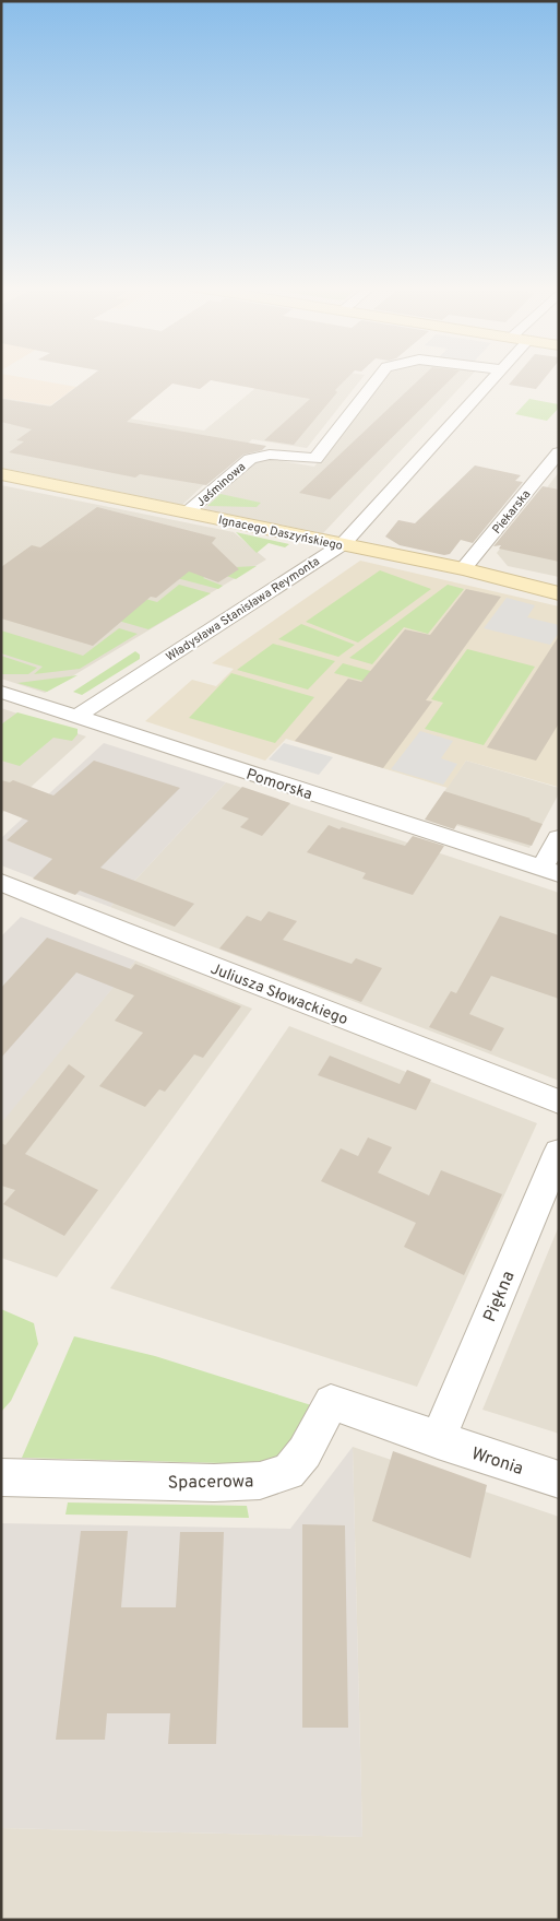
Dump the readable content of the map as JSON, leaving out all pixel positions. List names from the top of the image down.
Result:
{
  "streets": {
    "street": [
      "Jaśminowa",
      "Piekarska",
      "Ignacego Daszyńskiego",
      "Władysława Stanisława Reymonta",
      "Pomorska",
      "Juliusza Słowackiego",
      "Piękna",
      "Wronia",
      "Spacerowa"
    ]
  },
  "crossings": [
    ["Jaśminowa", "Ignacego Daszyńskiego"],
    ["Piekarska", "Ignacego Daszyńskiego"],
    ["Ignacego Daszyńskiego", "Władysława Stanisława Reymonta"],
    ["Władysława Stanisława Reymonta", "Pomorska"],
    ["Piękna", "Wronia"],
    ["Piękna", "Spacerowa"],
    ["Wronia", "Spacerowa"]
  ]
}
